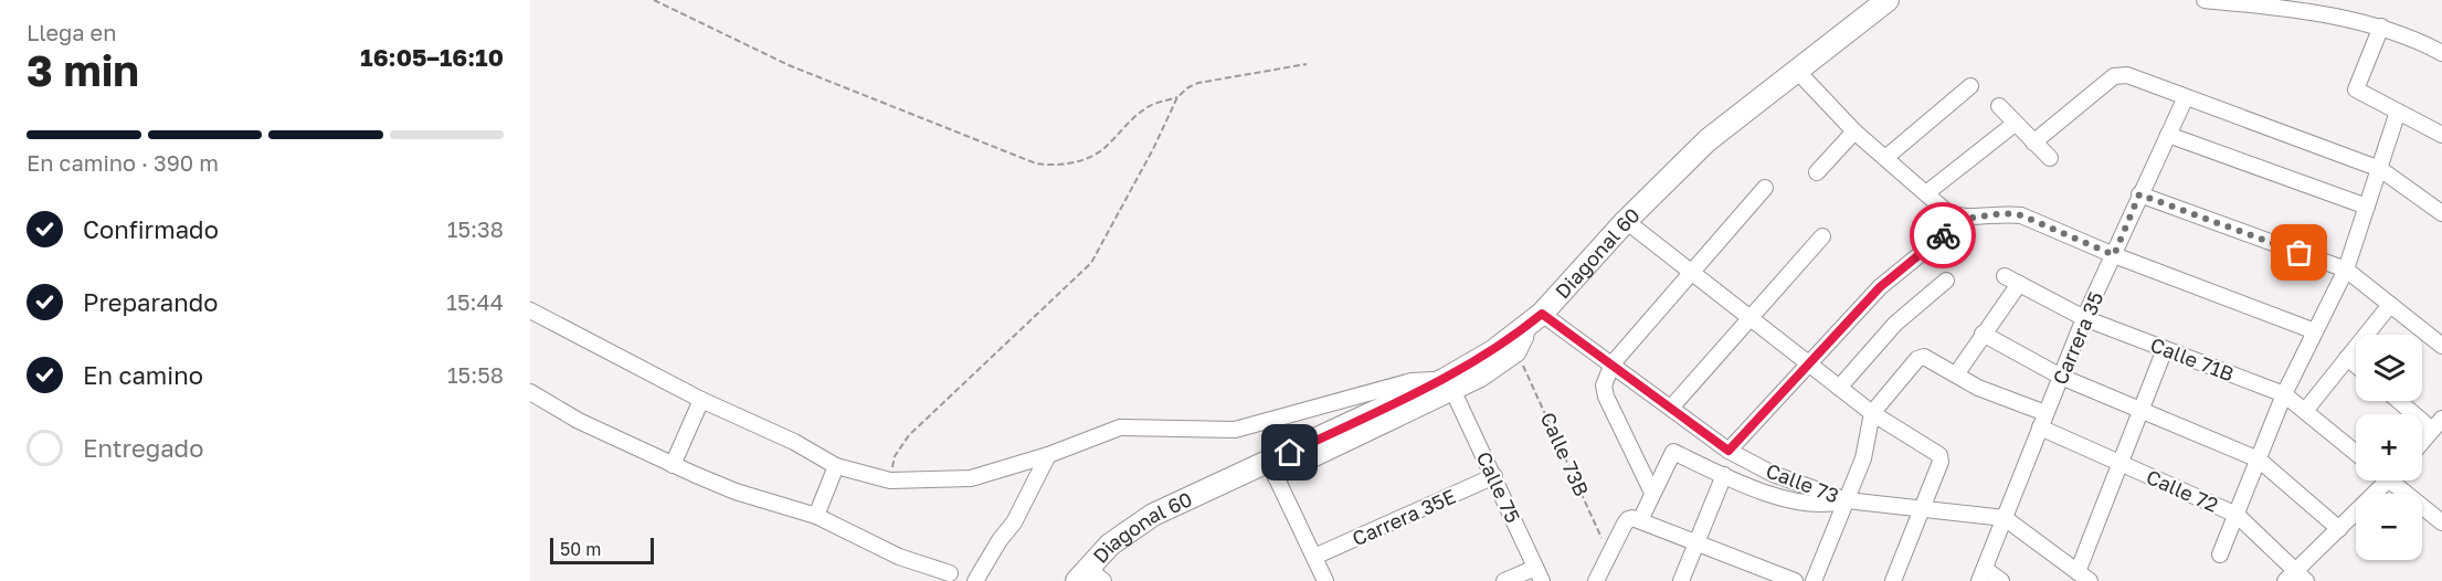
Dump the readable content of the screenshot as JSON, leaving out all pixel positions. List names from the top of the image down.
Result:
{
  "streets": {
    "main road": ["Diagonal 60"],
    "street": [
      "Carrera 35",
      "Calle 71B",
      "Calle 73",
      "Calle 75",
      "Calle 72",
      "Carrera 35E"
    ],
    "path": ["Calle 73B"]
  },
  "crossings": [
    ["Diagonal 60", "Calle 73"],
    ["Diagonal 60", "Calle 75"],
    ["Carrera 35", "Calle 71B"],
    ["Carrera 35", "Calle 73"],
    ["Carrera 35", "Calle 72"],
    ["Calle 75", "Carrera 35E"]
  ],
  "scale_bar": "50 m",
  "page": {
    "heading": ["3 min", "Llega en", "16:05–16:10"],
    "bar": "En camino · 390 m",
    "list": [
      ["Confirmado", "15:38"],
      ["Preparando", "15:44"],
      ["En camino", "15:58"],
      "Entregado"
    ],
    "map_buttons": ["+", "−"],
    "scale": "50 m"
  }
}
